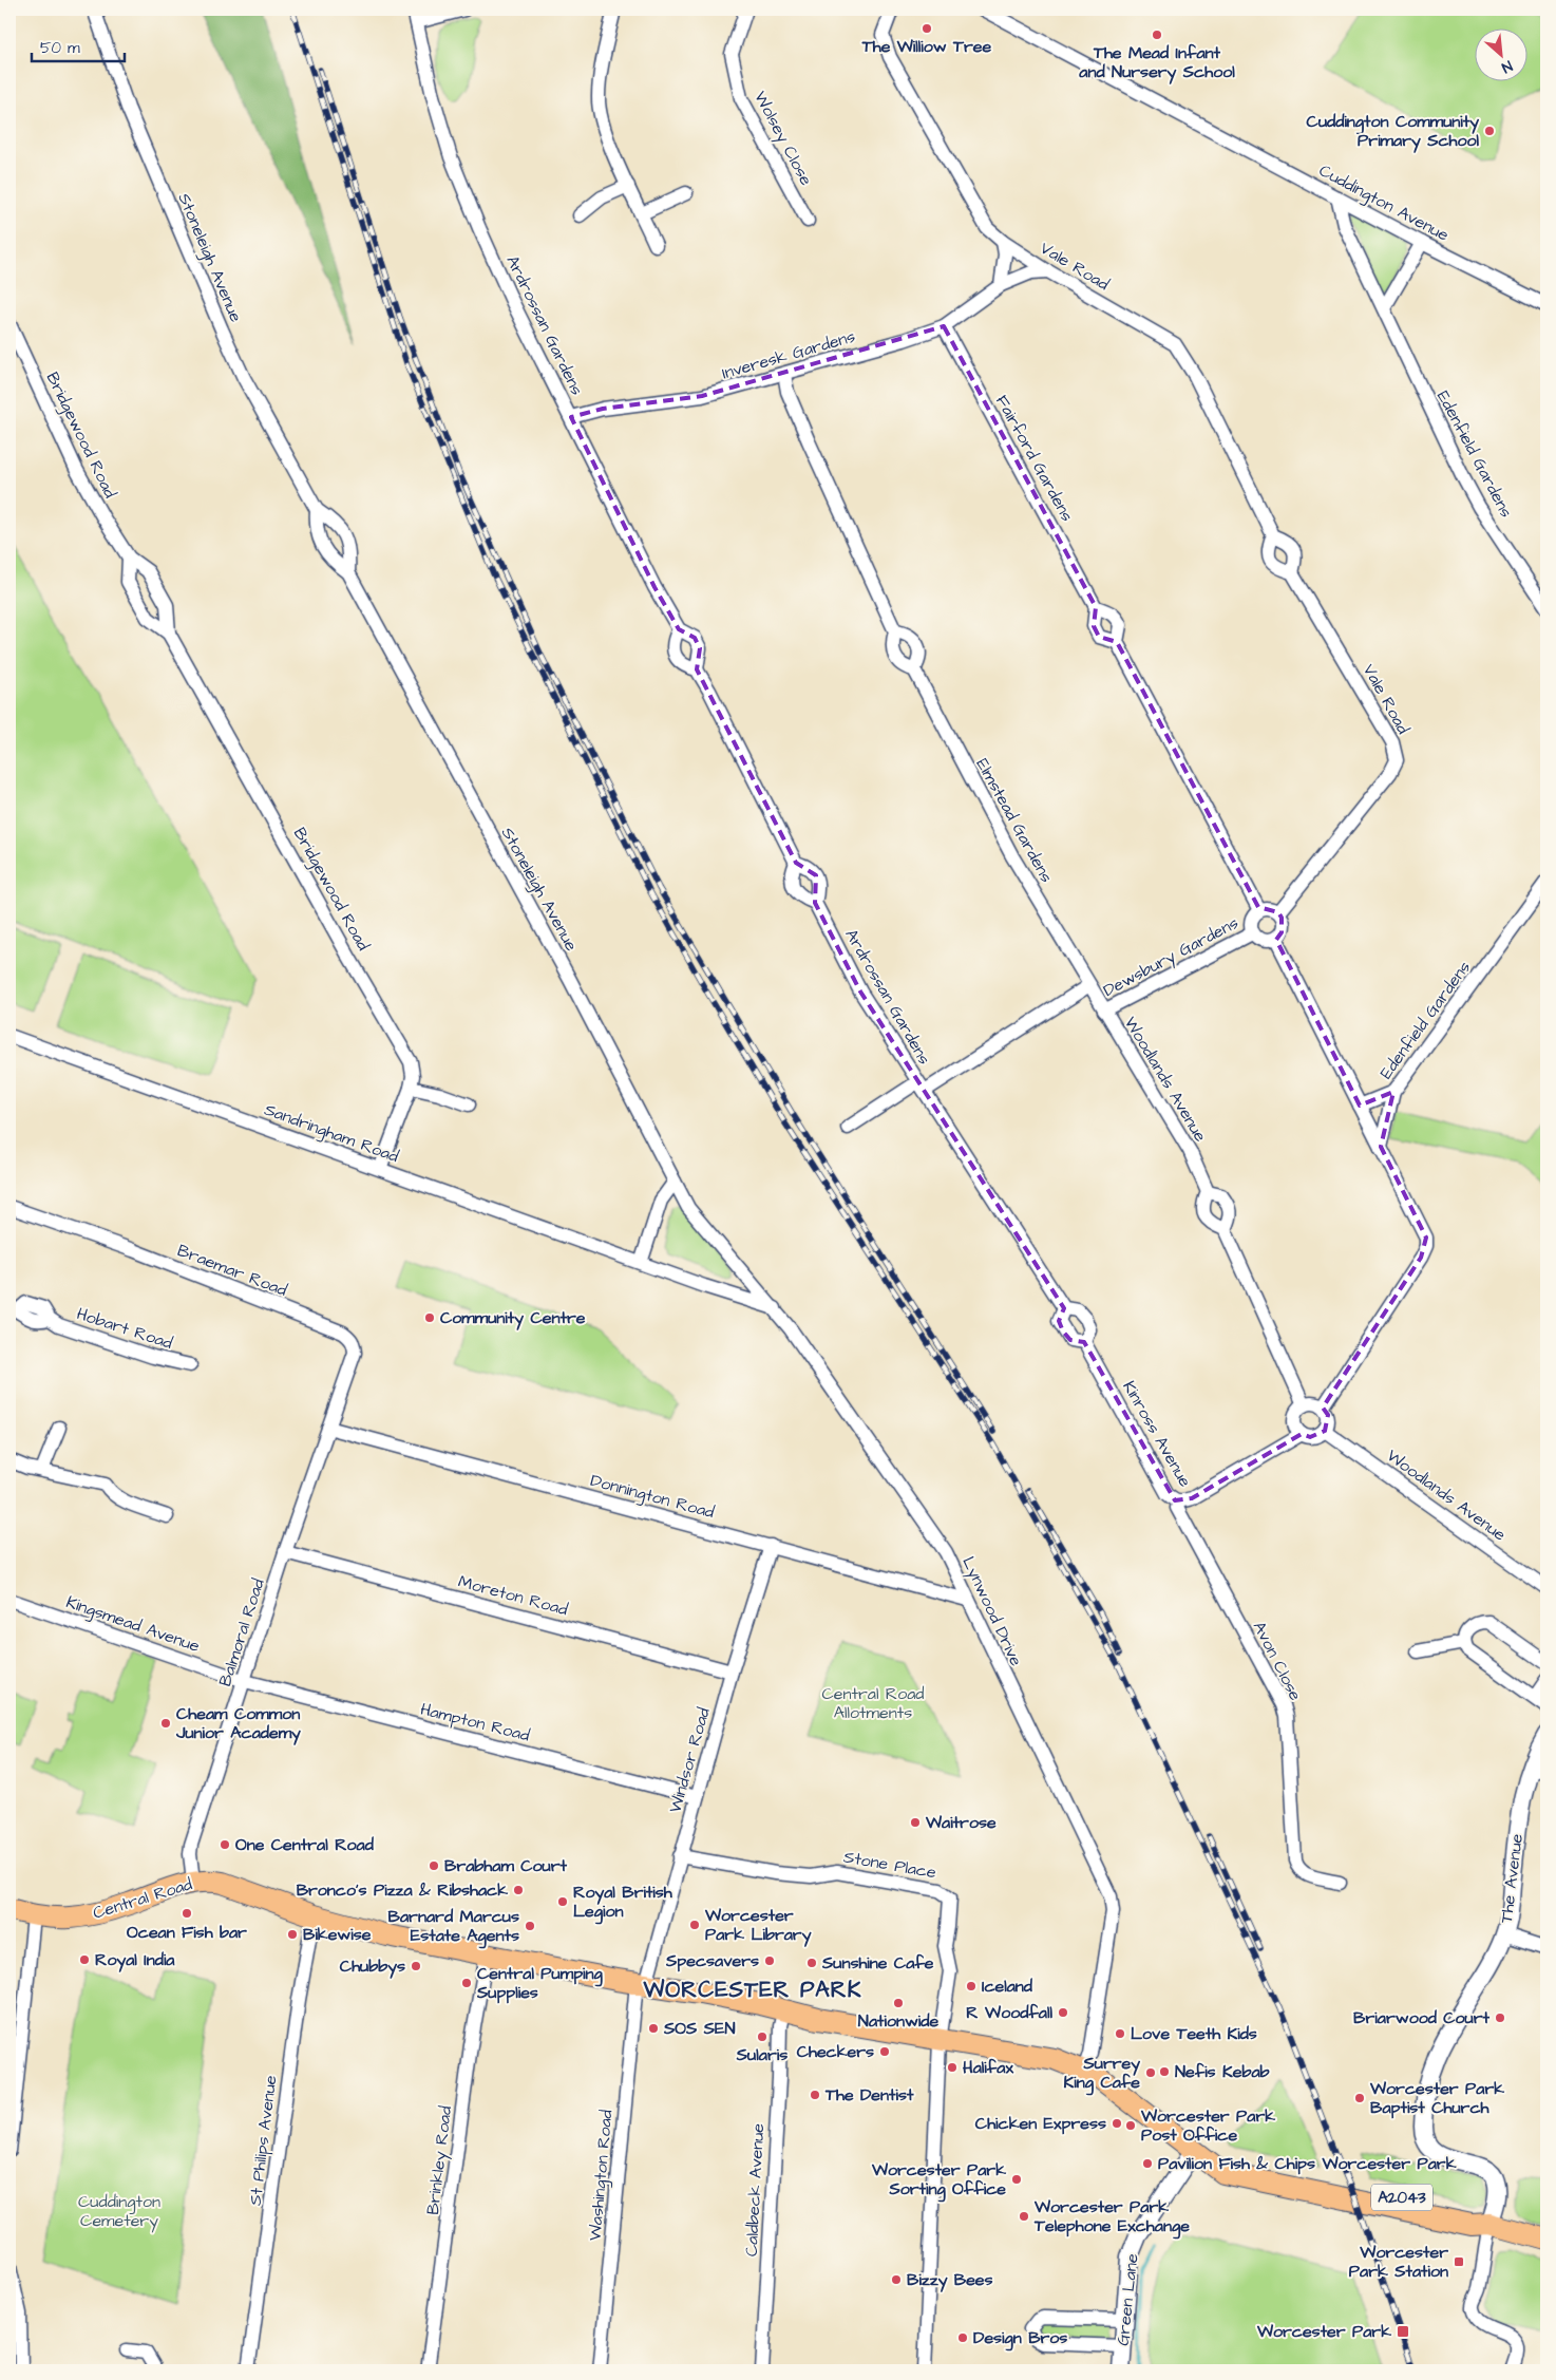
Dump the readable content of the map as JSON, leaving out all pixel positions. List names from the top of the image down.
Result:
{
  "streets": {
    "main road": ["Central Road", "A2043"],
    "street": [
      "Wolsey Close",
      "Cuddington Avenue",
      "Stoneleigh Avenue",
      "Vale Road",
      "Ardrossan Gardens",
      "Inveresk Gardens",
      "Bridgewood Road",
      "Edenfield Gardens",
      "Fairford Gardens",
      "Elmstead Gardens",
      "Dewsbury Gardens",
      "Woodlands Avenue",
      "Sandringham Road",
      "Braemar Road",
      "Hobart Road",
      "Kinross Avenue",
      "Donnington Road",
      "Moreton Road",
      "Lynwood Drive",
      "Kingsmead Avenue",
      "Balmoral Road",
      "Avon Close",
      "Hampton Road",
      "Windsor Road",
      "Stone Place",
      "The Avenue",
      "St Philips Avenue",
      "Brinkley Road",
      "Washington Road",
      "Caldbeck Avenue",
      "Green Lane"
    ]
  },
  "crossings": [
    ["Cuddington Avenue", "Edenfield Gardens"],
    ["Stoneleigh Avenue", "Lynwood Drive"],
    ["Vale Road", "Inveresk Gardens"],
    ["Vale Road", "Dewsbury Gardens"],
    ["Ardrossan Gardens", "Inveresk Gardens"],
    ["Ardrossan Gardens", "Dewsbury Gardens"],
    ["Ardrossan Gardens", "Kinross Avenue"],
    ["Inveresk Gardens", "Fairford Gardens"],
    ["Inveresk Gardens", "Elmstead Gardens"],
    ["Bridgewood Road", "Sandringham Road"],
    ["Elmstead Gardens", "Dewsbury Gardens"],
    ["Elmstead Gardens", "Woodlands Avenue"],
    ["Dewsbury Gardens", "Woodlands Avenue"],
    ["Woodlands Avenue", "Kinross Avenue"],
    ["Sandringham Road", "Lynwood Drive"],
    ["Braemar Road", "Donnington Road"],
    ["Braemar Road", "Balmoral Road"],
    ["Kinross Avenue", "Avon Close"],
    ["Donnington Road", "Lynwood Drive"],
    ["Donnington Road", "Balmoral Road"],
    ["Donnington Road", "Windsor Road"],
    ["Moreton Road", "Balmoral Road"],
    ["Moreton Road", "Windsor Road"],
    ["Lynwood Drive", "Central Road"],
    ["Kingsmead Avenue", "Balmoral Road"],
    ["Kingsmead Avenue", "Hampton Road"],
    ["Balmoral Road", "Hampton Road"],
    ["Balmoral Road", "Central Road"],
    ["Hampton Road", "Windsor Road"],
    ["Windsor Road", "Stone Place"],
    ["Windsor Road", "Central Road"],
    ["Windsor Road", "Washington Road"],
    ["Stone Place", "Central Road"],
    ["The Avenue", "Central Road"],
    ["Central Road", "St Philips Avenue"],
    ["Central Road", "Brinkley Road"],
    ["Central Road", "Washington Road"],
    ["Central Road", "Caldbeck Avenue"],
    ["Central Road", "Green Lane"]
  ],
  "districts": ["WORCESTER PARK"],
  "parks": ["Central Road Allotments", "Cuddington Cemetery"],
  "places": {
    "other": [
      "The Williow Tree",
      "The Mead Infant and Nursery School",
      "Cuddington Community Primary School",
      "Community Centre",
      "Cheam Common Junior Academy",
      "Waitrose",
      "One Central Road",
      "Brabham Court",
      "Bronco's Pizza & Ribshack",
      "Royal British Legion",
      "Ocean Fish bar",
      "Worcester Park Library",
      "Barnard Marcus Estate Agents",
      "Bikewise",
      "Royal India",
      "Specsavers",
      "Sunshine Cafe",
      "Chubbys",
      "Central Pumping Supplies",
      "Iceland",
      "Nationwide",
      "R Woodfall",
      "Briarwood Court",
      "SOS SEN",
      "Love Teeth Kids",
      "Sularis",
      "Checkers",
      "Halifax",
      "Nefis Kebab",
      "Surrey King Cafe",
      "The Dentist",
      "Worcester Park Baptist Church",
      "Chicken Express",
      "Worcester Park Post Office",
      "Pavilion Fish & Chips Worcester Park",
      "Worcester Park Sorting Office",
      "Worcester Park Telephone Exchange",
      "Bizzy Bees",
      "Design Bros"
    ],
    "transit": ["Worcester Park Station", "Worcester Park"]
  },
  "scale_bar": "50 m",
  "north": "bottom right"
}
